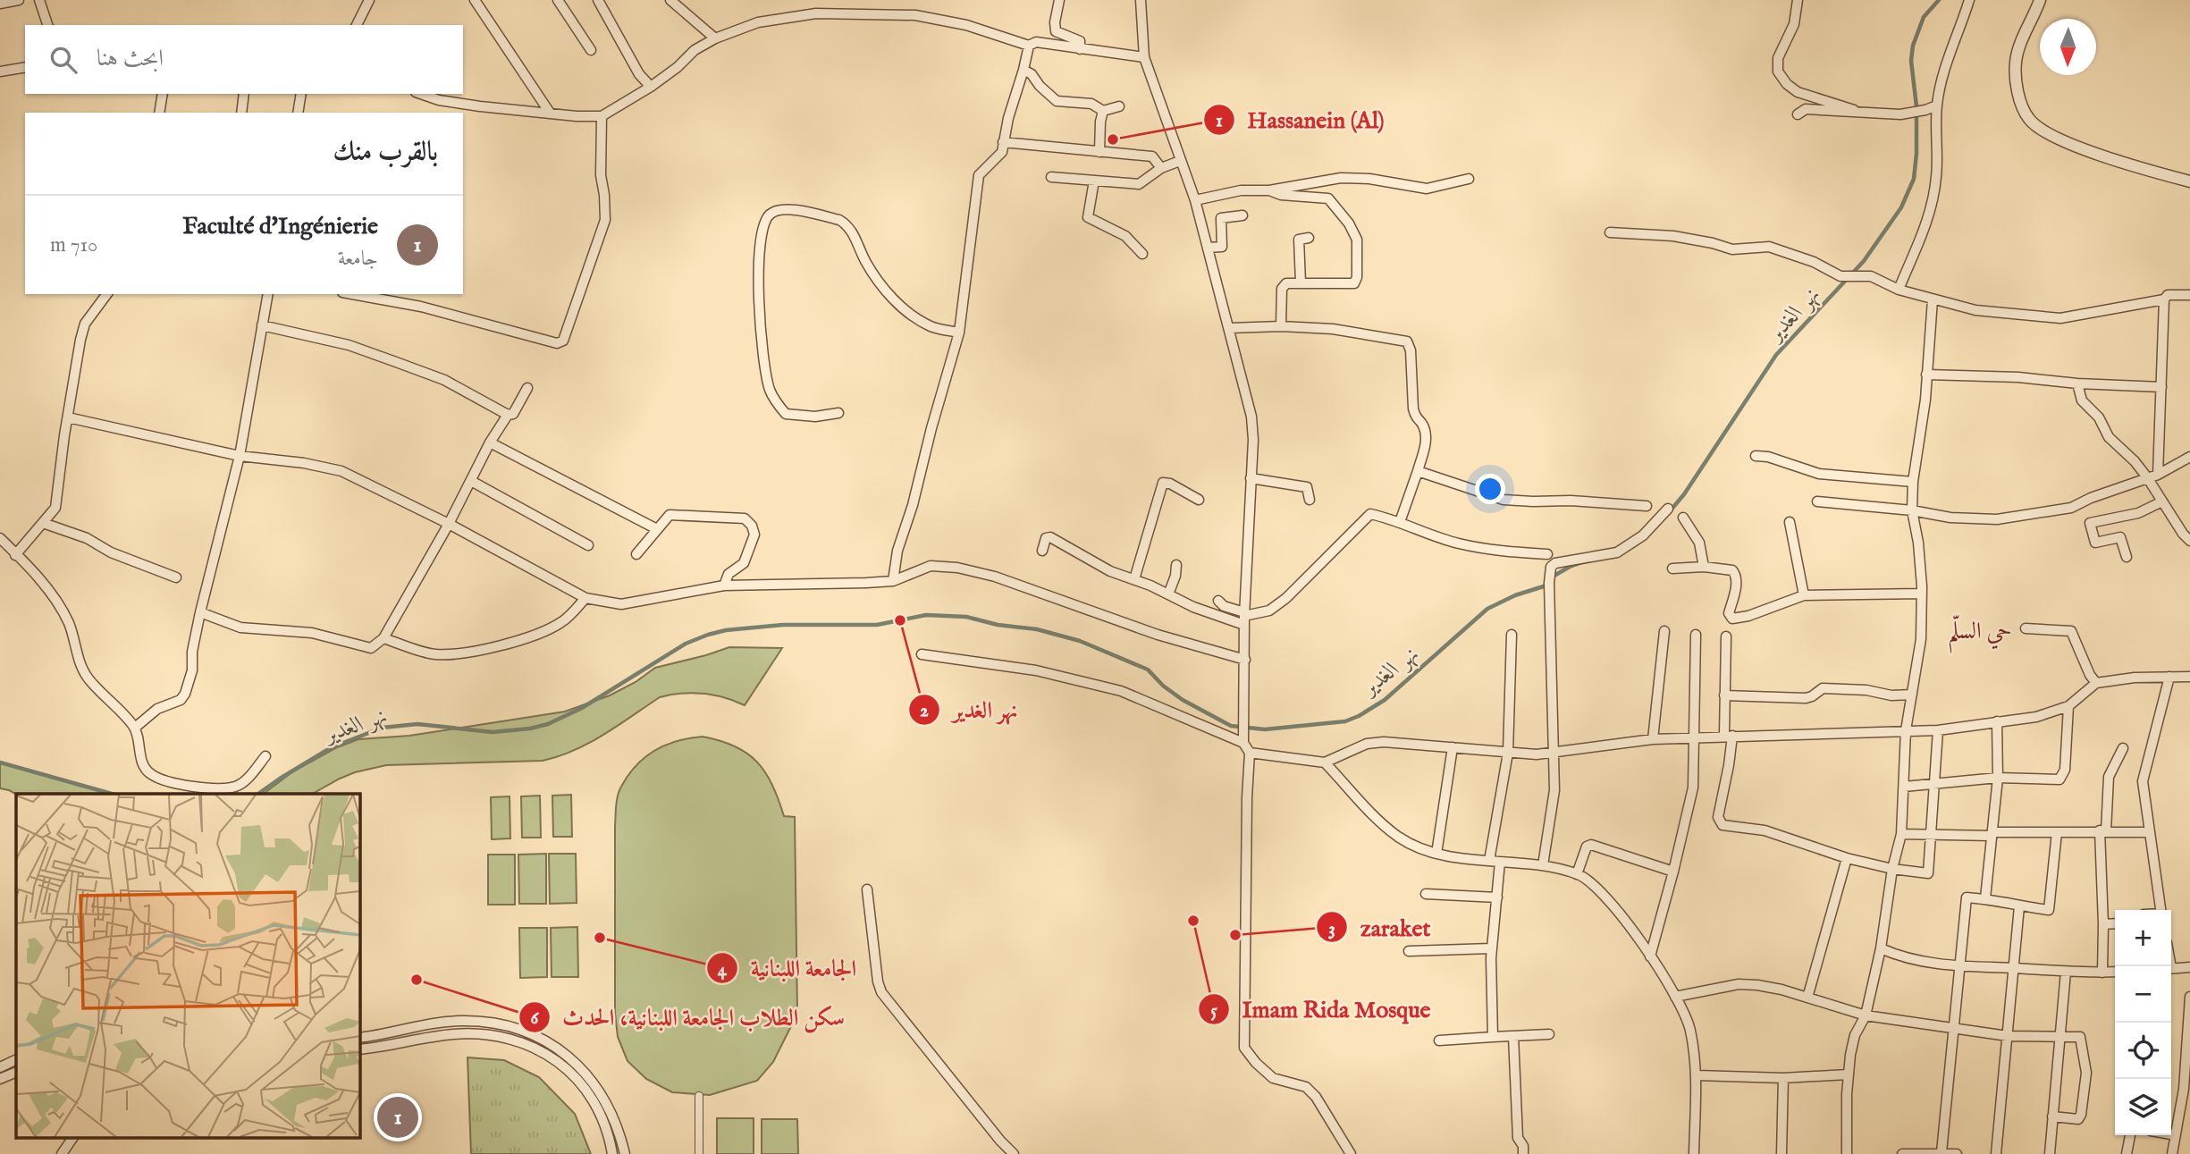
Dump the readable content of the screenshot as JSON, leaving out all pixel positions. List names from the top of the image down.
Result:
{
  "districts": ["حي السلّم"],
  "water": ["نهر الغدير"],
  "places": [
    "Hassanein (Al)",
    "نهر الغدير",
    "Imam Rida Mosque",
    "zaraket",
    "الجامعة اللبنانية",
    "سكن الطلاب الجامعة اللبنانية، الحدث"
  ],
  "north": "bottom",
  "page": {
    "search": "ابحث هنا",
    "heading": "بالقرب منك",
    "list": [
      {
        "mark": "1",
        "name": "Faculté d'Ingénierie",
        "note": "جامعة",
        "value": "710 m"
      }
    ],
    "map_buttons": ["+", "−"],
    "pins": "1"
  }
}
